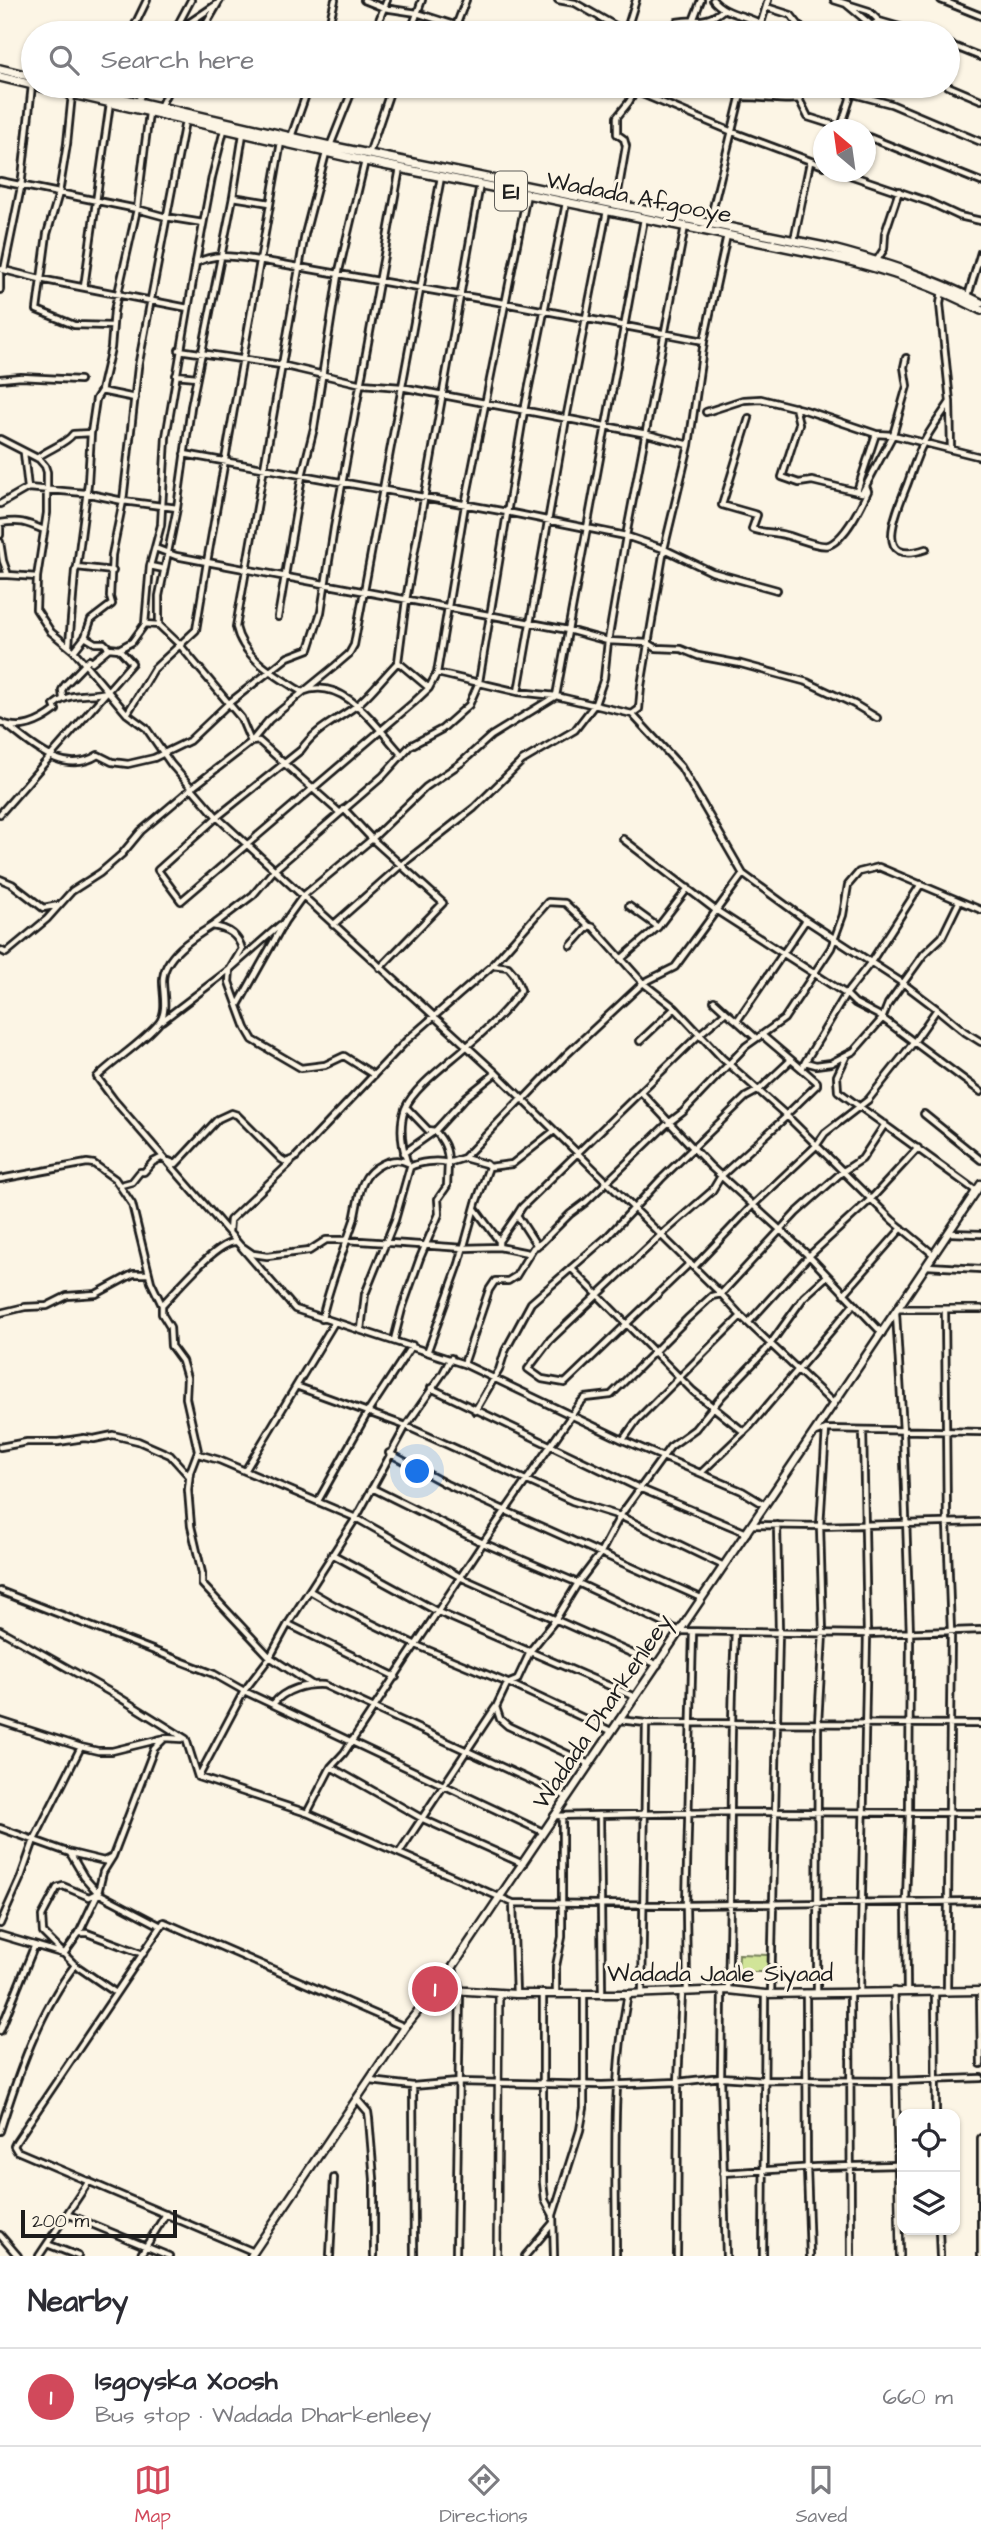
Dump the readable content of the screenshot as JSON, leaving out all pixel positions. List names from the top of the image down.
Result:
{
  "streets": {
    "highway": ["E1", "Wadada Afgooye"],
    "main road": ["Wadada Dharkenleey", "Wadada Jaale Siyaad"]
  },
  "crossings": [
    ["Wadada Dharkenleey", "Wadada Jaale Siyaad"]
  ],
  "scale_bar": "200 m",
  "north": "top left",
  "page": {
    "search": "Search here",
    "pins": "1",
    "scale": "200 m",
    "heading": "Nearby",
    "list": [
      {
        "mark": "1",
        "name": "Isgoyska Xoosh",
        "note": "Bus stop · Wadada Dharkenleey",
        "value": "660 m"
      }
    ],
    "nav": ["Map", "Directions", "Saved"]
  }
}
